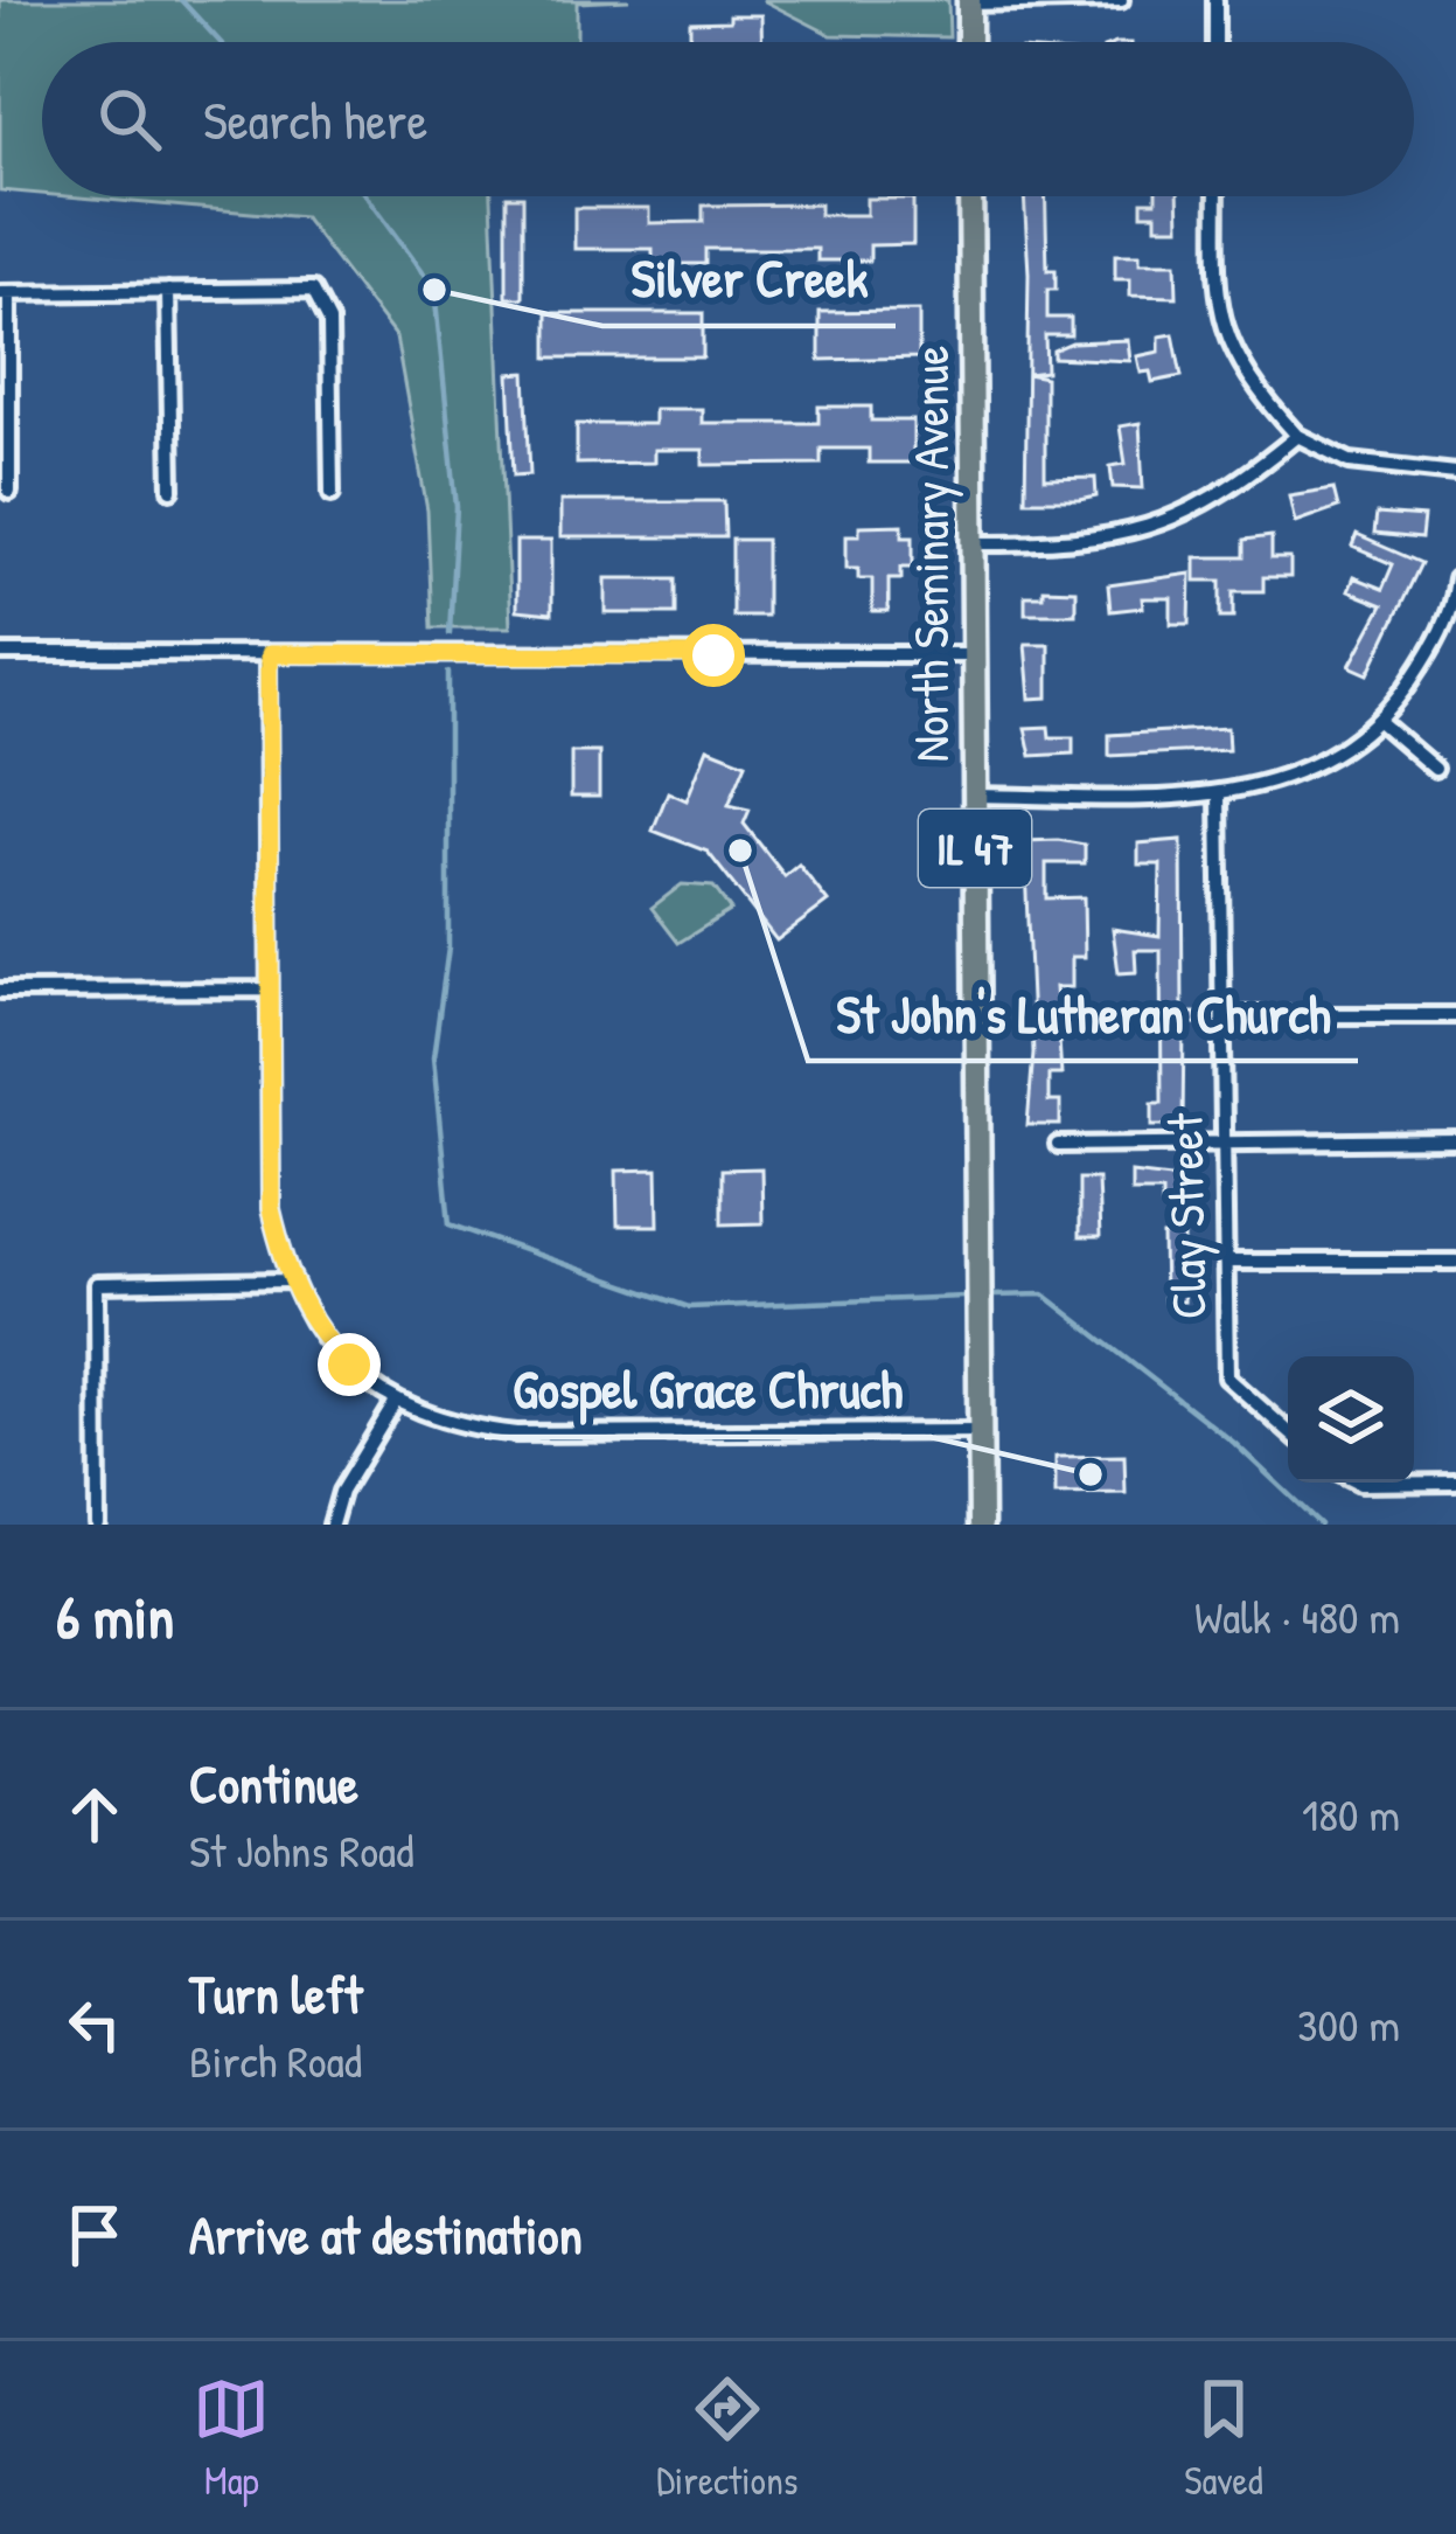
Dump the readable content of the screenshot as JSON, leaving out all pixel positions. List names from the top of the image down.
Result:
{
  "streets": {
    "main road": ["North Seminary Avenue", "IL 47"],
    "street": ["Clay Street"]
  },
  "places": ["Silver Creek", "St John's Lutheran Church", "Gospel Grace Chruch"],
  "page": {
    "search": "Search here",
    "heading": ["6 min", "Walk · 480 m"],
    "list": [
      ["Continue", "St Johns Road", "180 m"],
      ["Turn left", "Birch Road", "300 m"],
      "Arrive at destination"
    ],
    "nav": ["Map", "Directions", "Saved"]
  }
}
